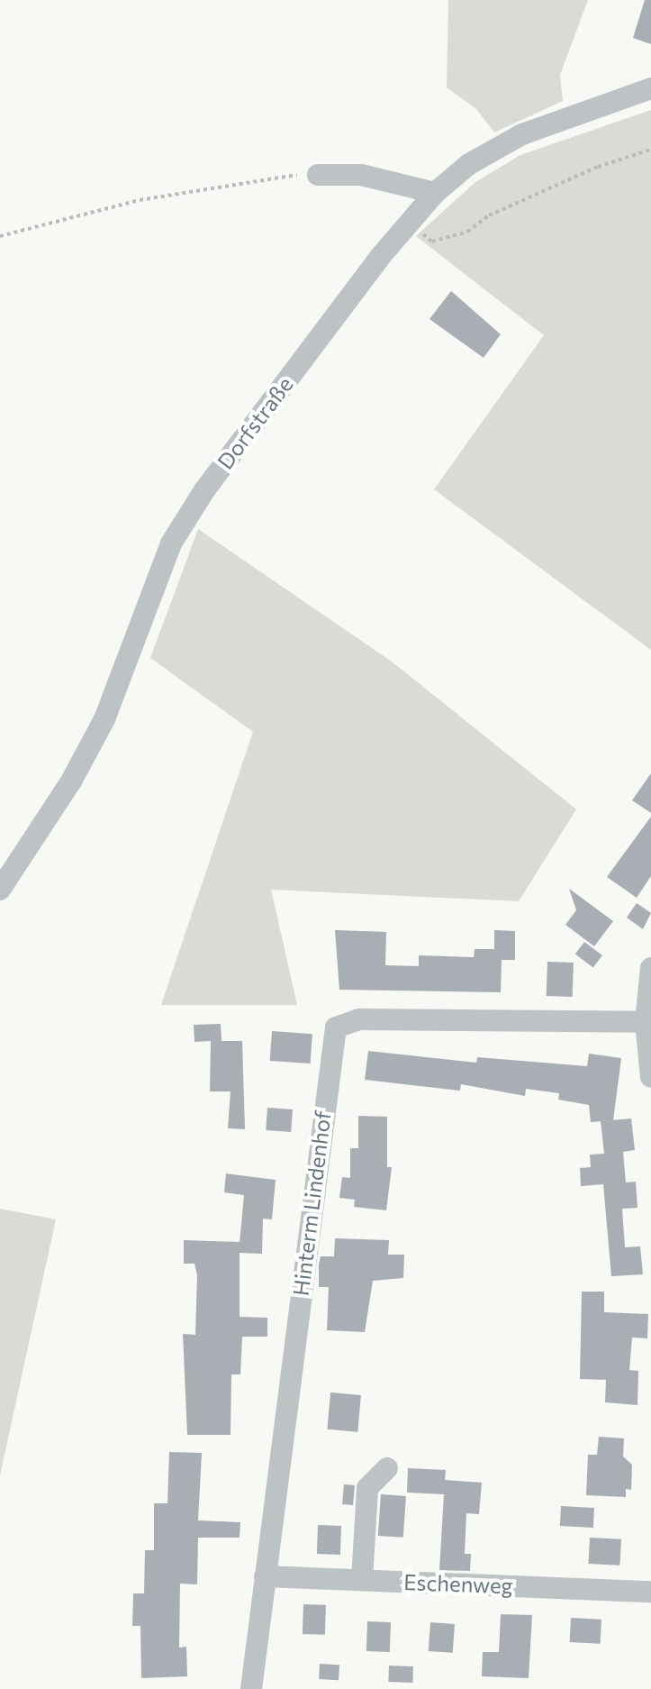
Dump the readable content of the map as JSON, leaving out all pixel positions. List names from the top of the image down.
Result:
{
  "streets": {
    "street": ["Dorfstraße", "Hinterm Lindenhof", "Eschenweg"]
  },
  "crossings": [
    ["Hinterm Lindenhof", "Eschenweg"]
  ]
}
